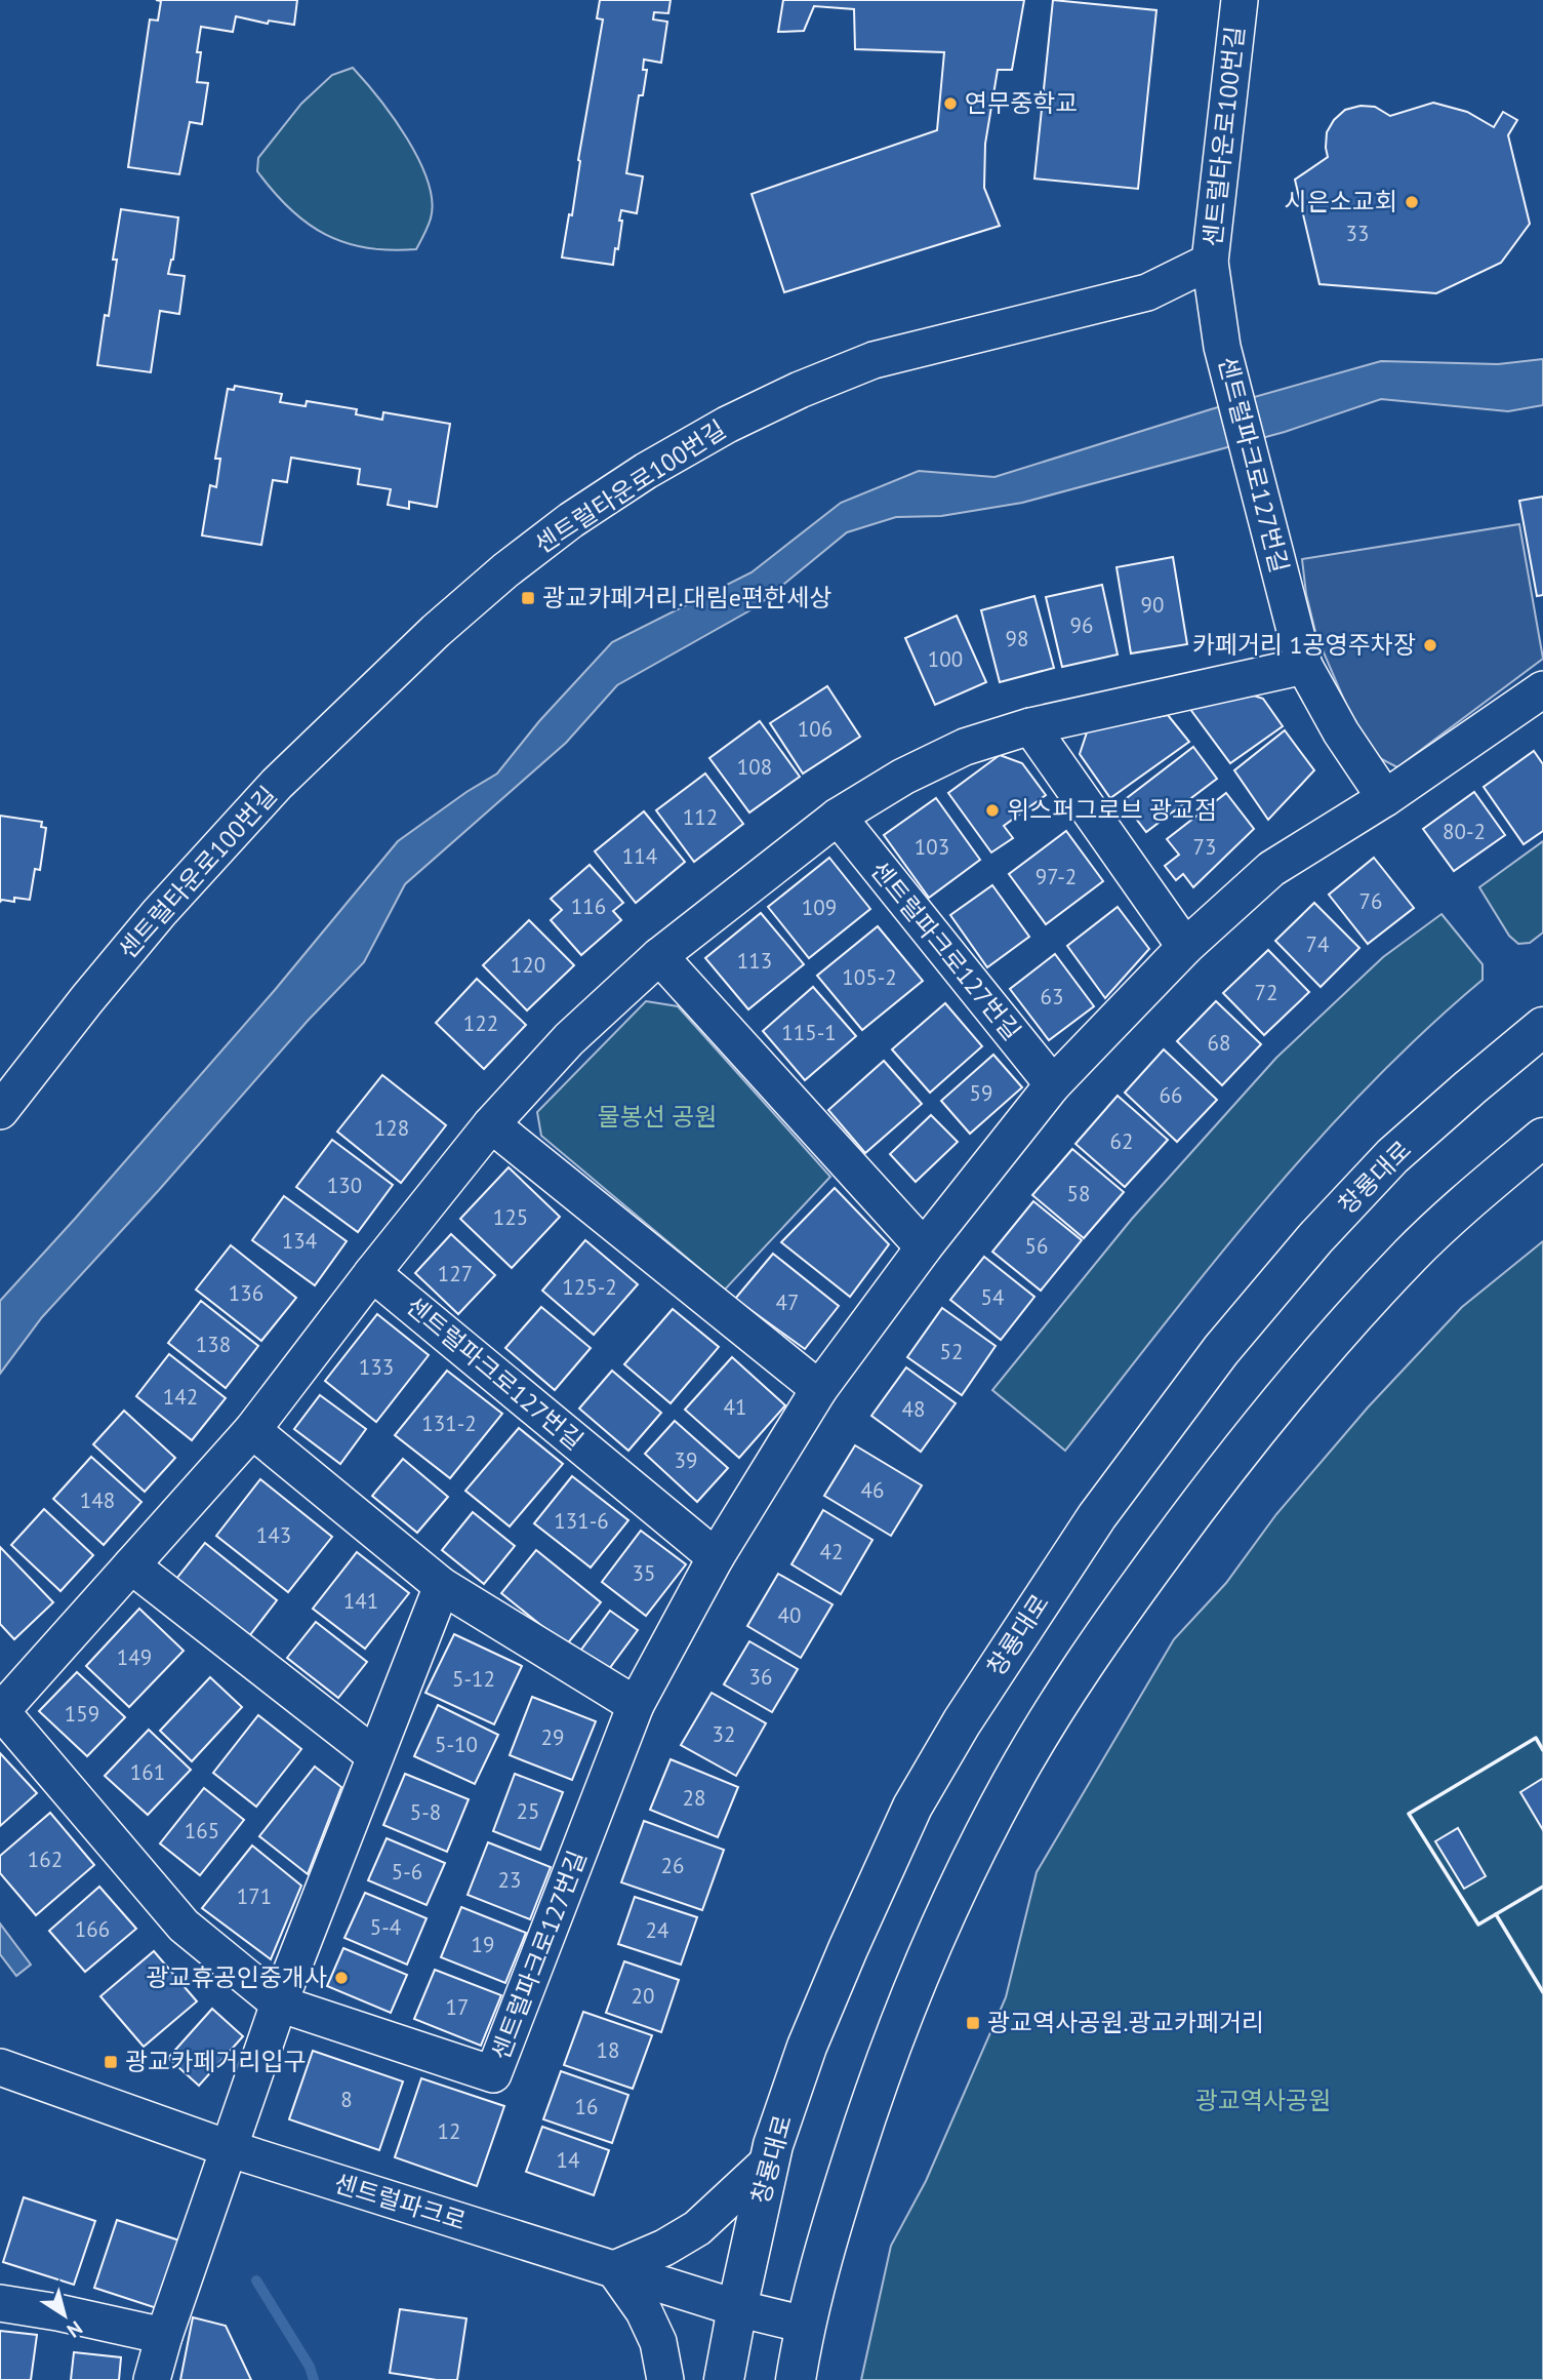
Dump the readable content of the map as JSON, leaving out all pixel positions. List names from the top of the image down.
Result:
{
  "streets": {
    "main road": ["창룡대로"],
    "street": ["센트럴타운로100번길", "센트럴파크로127번길", "센트럴파크로"]
  },
  "crossings": [
    ["센트럴타운로100번길", "센트럴파크로127번길"],
    ["창룡대로", "센트럴파크로"]
  ],
  "parks": ["물봉선 공원", "광교역사공원"],
  "places": {
    "other": [
      "연무중학교",
      "시은소교회",
      "카페거리 1공영주차장",
      "위스퍼그로브 광교점",
      "광교휴공인중개사"
    ],
    "transit": ["광교카페거리.대림e편한세상", "광교역사공원.광교카페거리", "광교카페거리입구"]
  },
  "house_numbers": [
    "33",
    "90",
    "96",
    "98",
    "100",
    "106",
    "108",
    "112",
    "80-2",
    "103",
    "73",
    "114",
    "97-2",
    "76",
    "116",
    "109",
    "74",
    "113",
    "120",
    "105-2",
    "72",
    "63",
    "122",
    "115-1",
    "68",
    "59",
    "66",
    "128",
    "62",
    "130",
    "58",
    "125",
    "134",
    "56",
    "127",
    "125-2",
    "136",
    "54",
    "47",
    "138",
    "52",
    "133",
    "142",
    "41",
    "48",
    "131-2",
    "39",
    "46",
    "148",
    "131-6",
    "143",
    "42",
    "35",
    "141",
    "40",
    "149",
    "36",
    "5-12",
    "159",
    "32",
    "29",
    "5-10",
    "161",
    "28",
    "25",
    "5-8",
    "165",
    "162",
    "26",
    "5-6",
    "23",
    "171",
    "5-4",
    "166",
    "24",
    "19",
    "20",
    "17",
    "18",
    "8",
    "16",
    "12",
    "14"
  ],
  "north": "bottom right"
}
